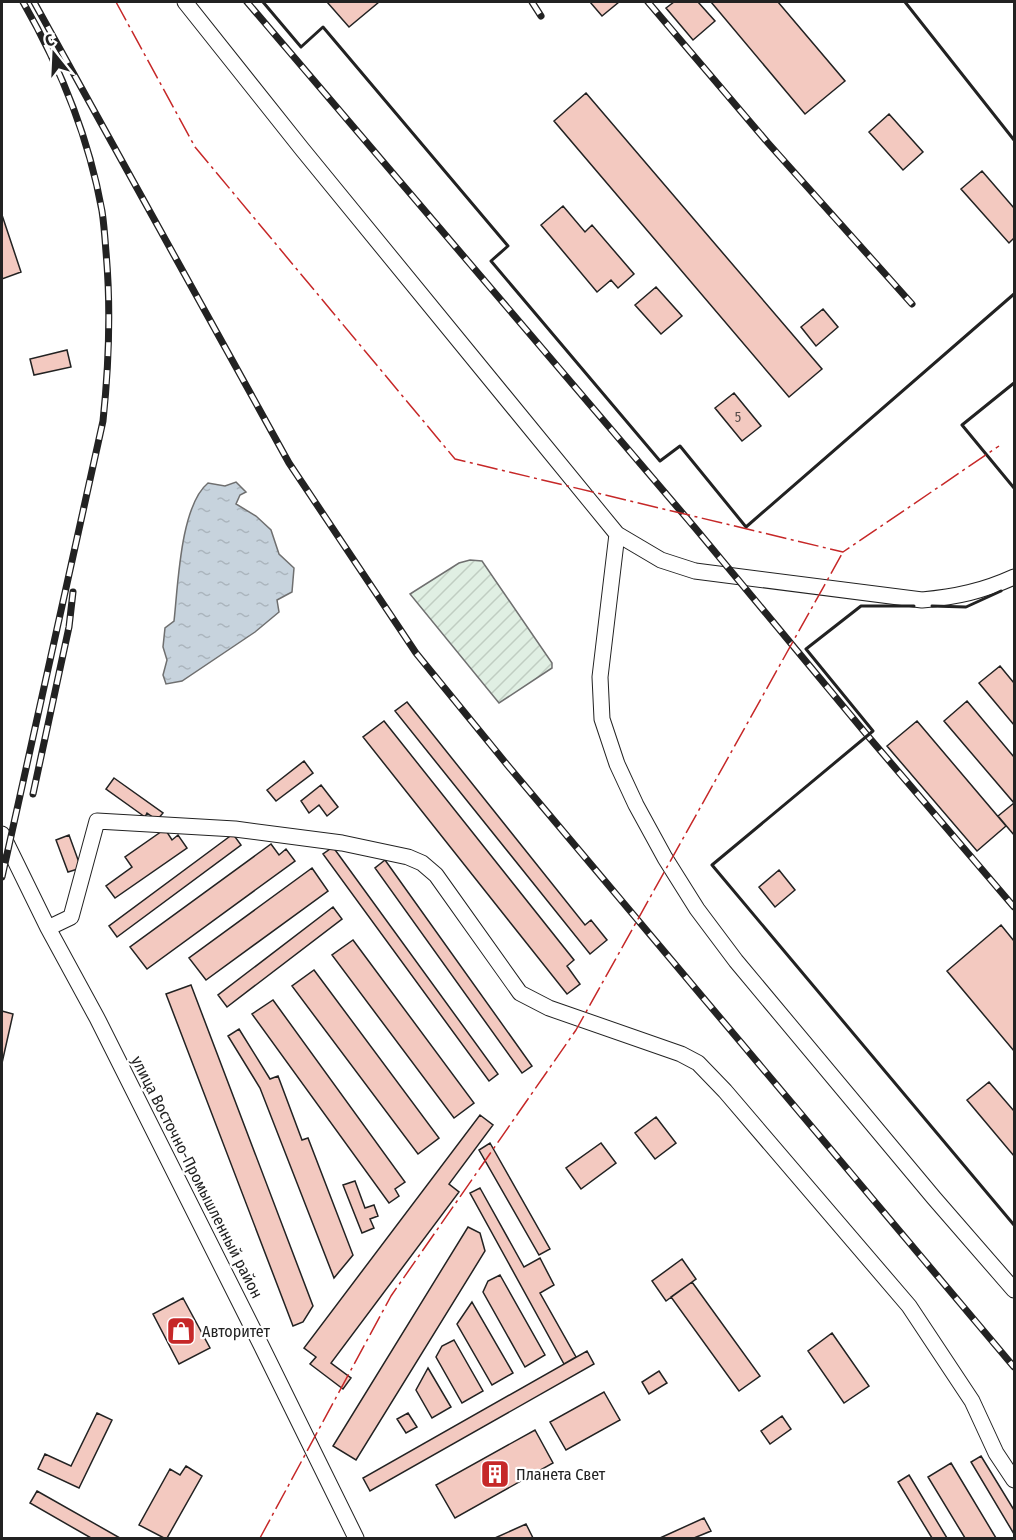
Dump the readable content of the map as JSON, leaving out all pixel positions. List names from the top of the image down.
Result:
{
  "streets": {
    "street": ["улица Восточно-Промышленный район"]
  },
  "places": {
    "shop": ["Авторитет"],
    "building": ["Планета Свет"]
  },
  "house_numbers": ["5"],
  "north": "top"
}
